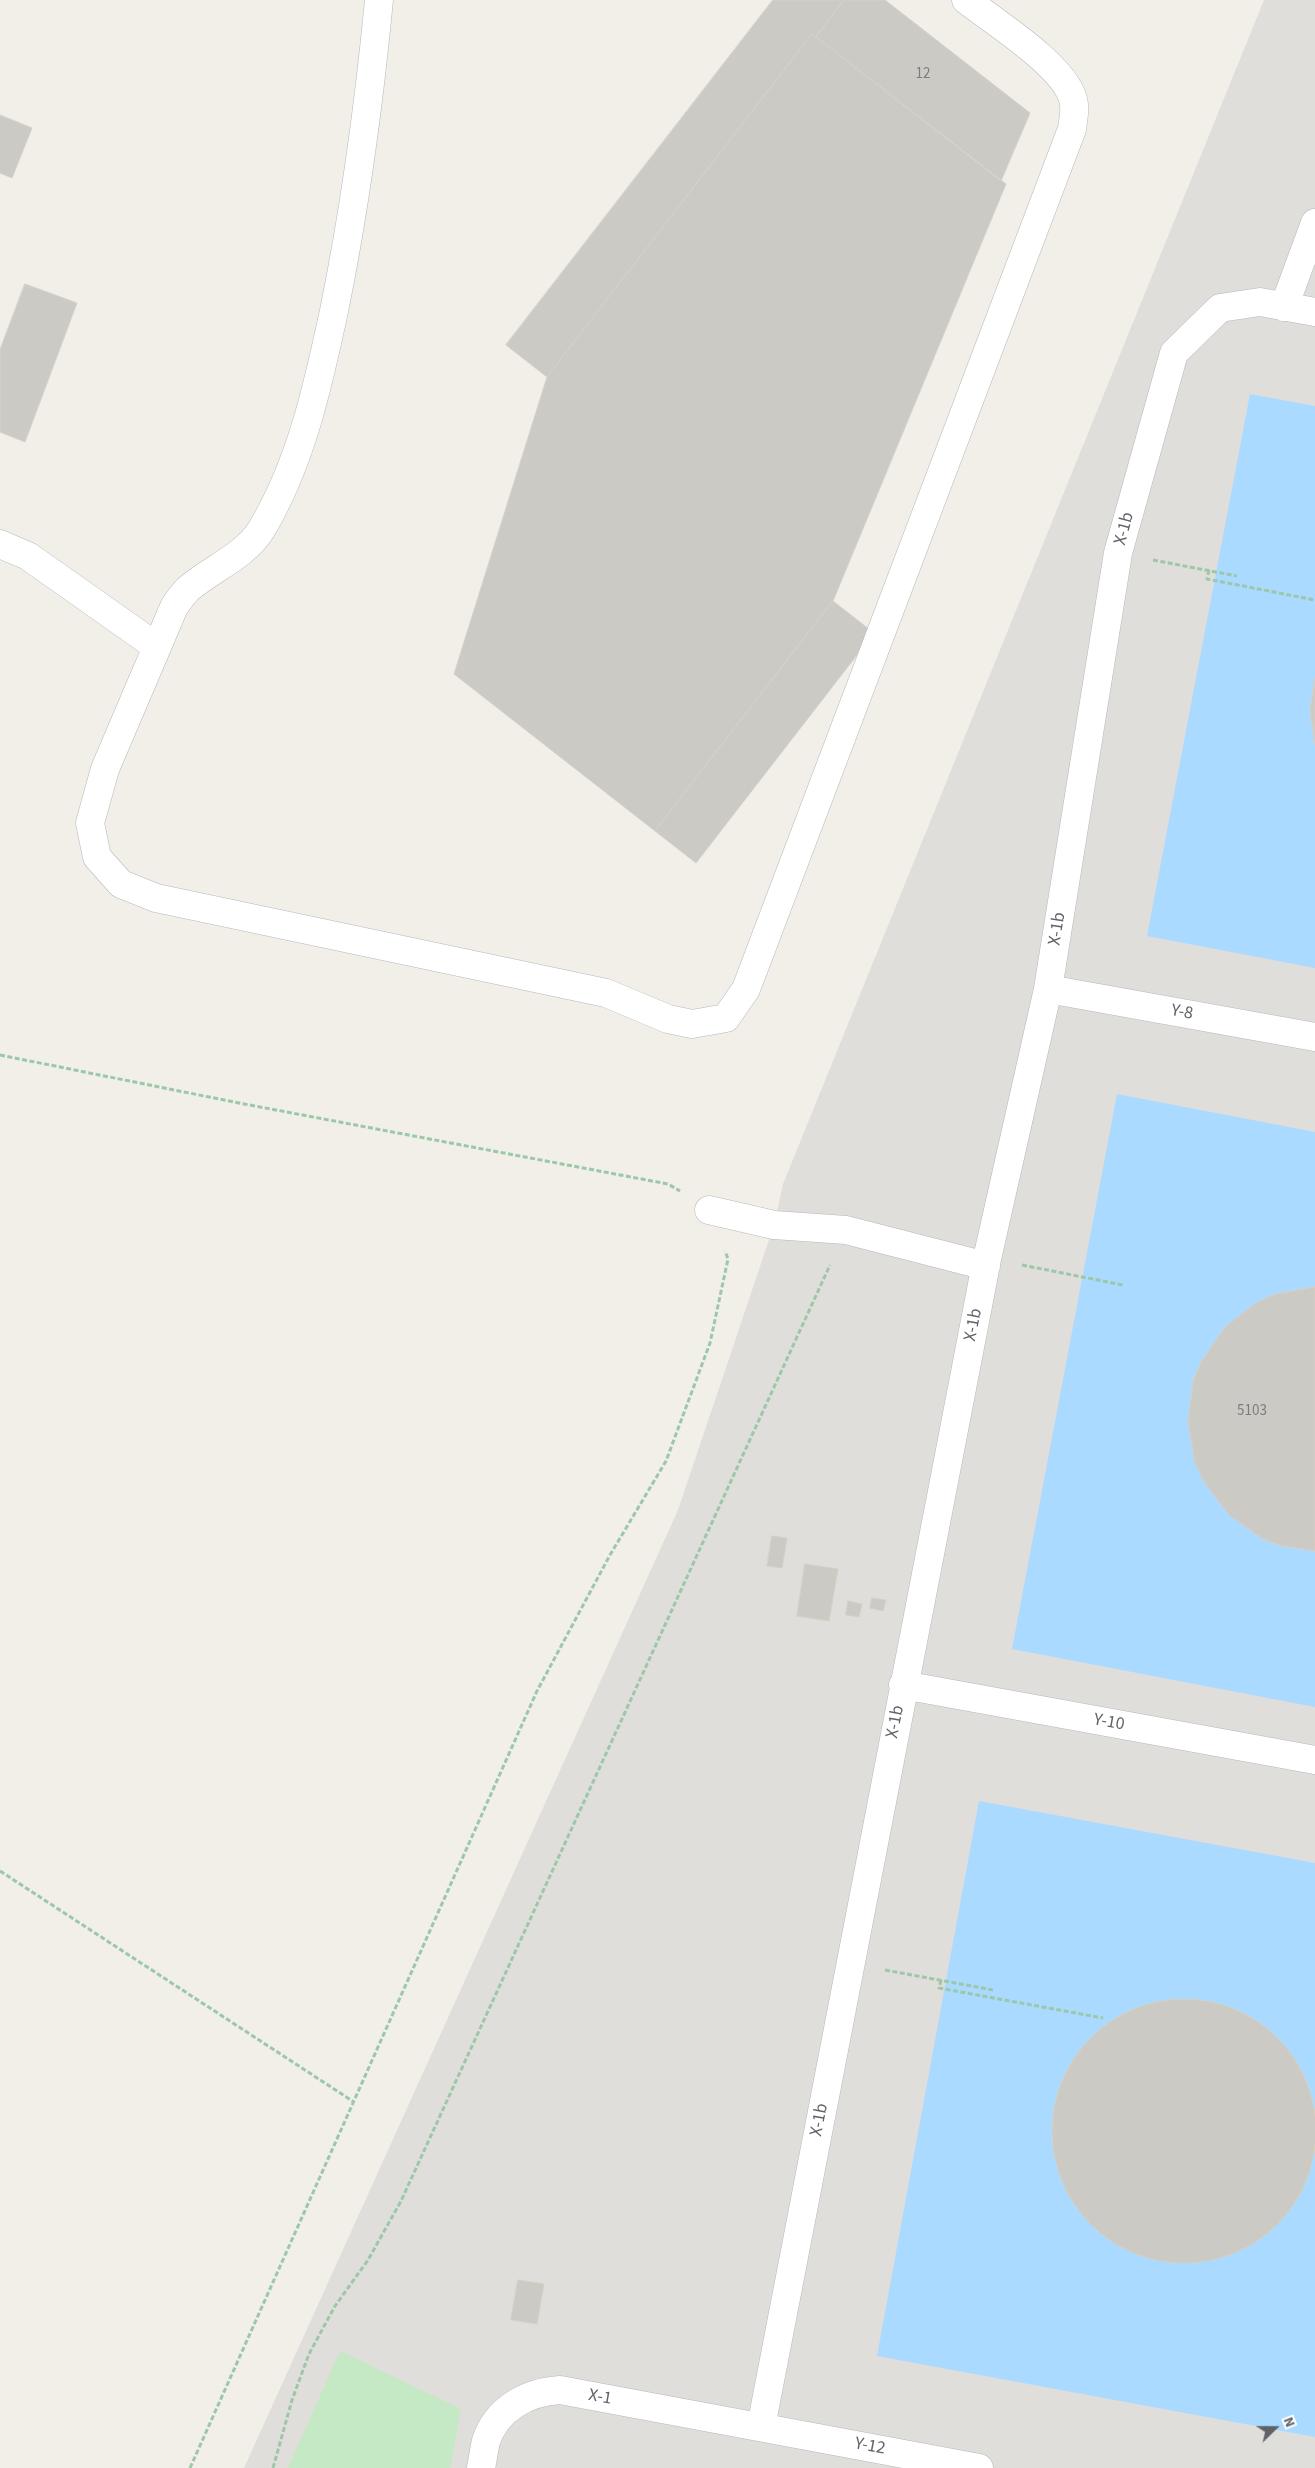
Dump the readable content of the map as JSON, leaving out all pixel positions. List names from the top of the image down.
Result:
{
  "streets": {
    "street": [
      "X-1b",
      "Y-8",
      "Y-10",
      "X-1",
      "Y-12"
    ]
  },
  "crossings": [
    ["X-1b", "Y-8"],
    ["X-1b", "Y-10"],
    ["X-1b", "X-1"],
    ["X-1b", "Y-12"],
    ["X-1", "Y-12"]
  ],
  "house_numbers": ["12", "5103"],
  "north": "right"
}
